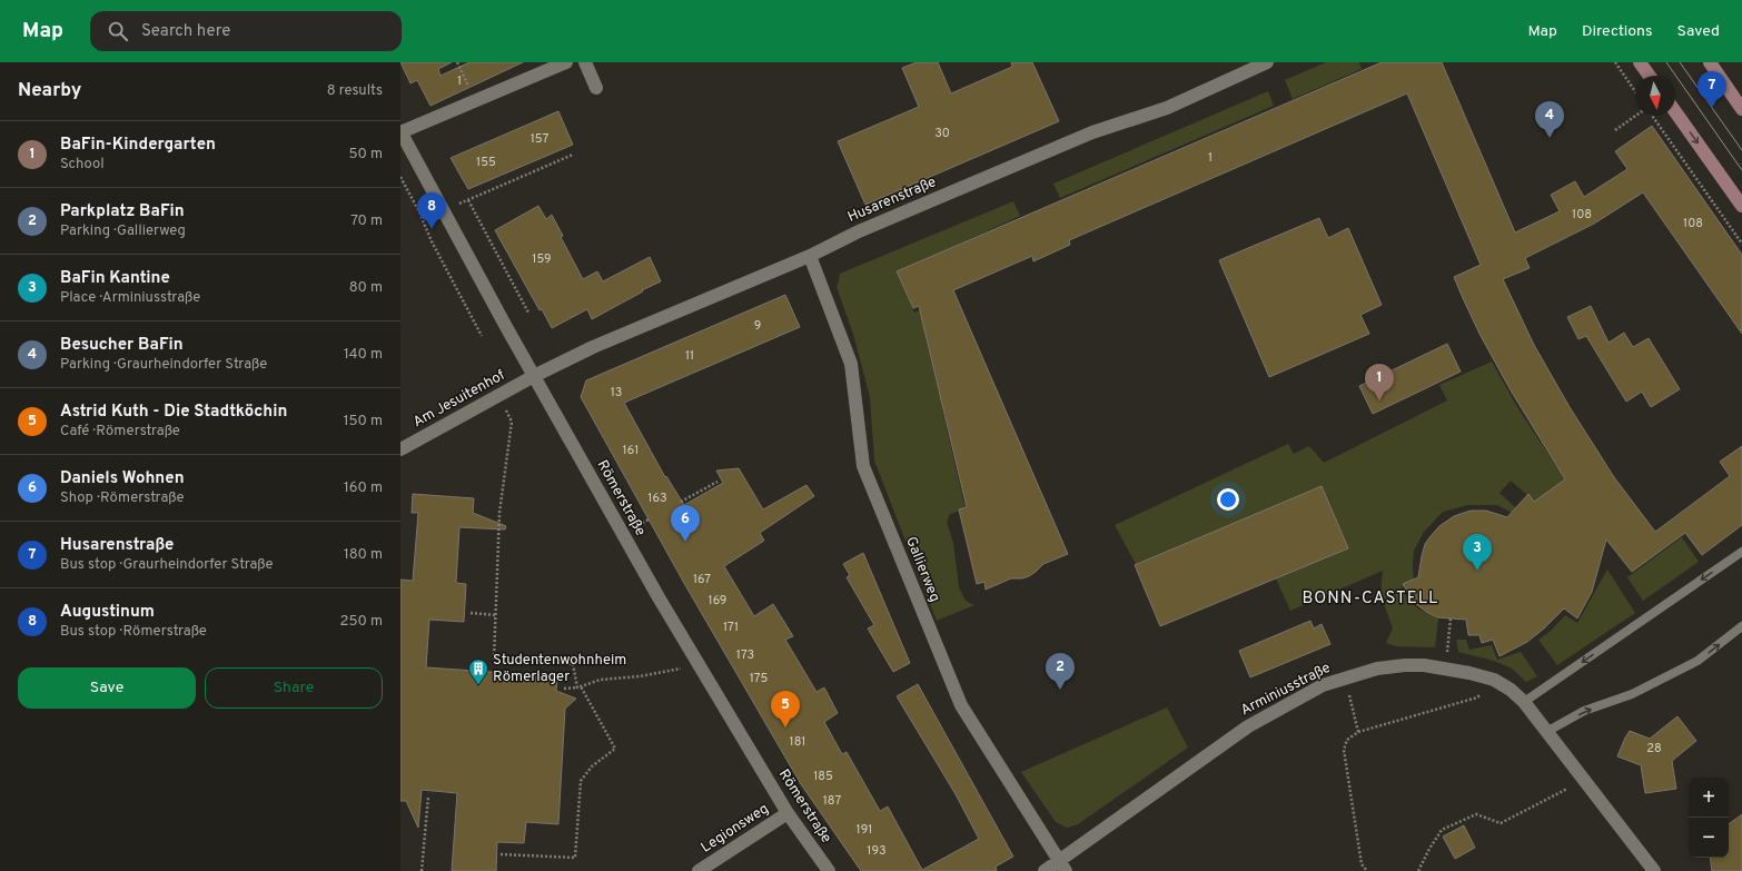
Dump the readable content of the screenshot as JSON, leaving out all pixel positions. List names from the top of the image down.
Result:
{
  "streets": {
    "street": [
      "Husarenstraße",
      "Am Jesuitenhof",
      "Römerstraße",
      "Gallierweg",
      "Arminiusstraße",
      "Legionsweg"
    ]
  },
  "crossings": [
    ["Husarenstraße", "Am Jesuitenhof"],
    ["Husarenstraße", "Römerstraße"],
    ["Husarenstraße", "Gallierweg"],
    ["Am Jesuitenhof", "Römerstraße"],
    ["Römerstraße", "Legionsweg"],
    ["Gallierweg", "Arminiusstraße"]
  ],
  "districts": ["BONN-CASTELL"],
  "places": {
    "building": ["Studentenwohnheim Römerlager"]
  },
  "house_numbers": [
    "1",
    "30",
    "157",
    "1",
    "155",
    "108",
    "108",
    "159",
    "9",
    "11",
    "13",
    "161",
    "163",
    "167",
    "169",
    "171",
    "173",
    "175",
    "181",
    "28",
    "185",
    "187",
    "191",
    "193"
  ],
  "north": "bottom",
  "page": {
    "header": "Map",
    "search": "Search here",
    "nav": ["Map", "Directions", "Saved"],
    "heading": ["Nearby", "8 results"],
    "pins": [
      "7",
      "4",
      "8",
      "1",
      "6",
      "3",
      "2",
      "5"
    ],
    "list": [
      {
        "mark": "1",
        "name": "BaFin-Kindergarten",
        "note": "School",
        "value": "50 m"
      },
      {
        "mark": "2",
        "name": "Parkplatz BaFin",
        "note": "Parking · Gallierweg",
        "value": "70 m"
      },
      {
        "mark": "3",
        "name": "BaFin Kantine",
        "note": "Place · Arminiusstraße",
        "value": "80 m"
      },
      {
        "mark": "4",
        "name": "Besucher BaFin",
        "note": "Parking · Graurheindorfer Straße",
        "value": "140 m"
      },
      {
        "mark": "5",
        "name": "Astrid Kuth - Die Stadtköchin",
        "note": "Café · Römerstraße",
        "value": "150 m"
      },
      {
        "mark": "6",
        "name": "Daniels Wohnen",
        "note": "Shop · Römerstraße",
        "value": "160 m"
      },
      {
        "mark": "7",
        "name": "Husarenstraße",
        "note": "Bus stop · Graurheindorfer Straße",
        "value": "180 m"
      },
      {
        "mark": "8",
        "name": "Augustinum",
        "note": "Bus stop · Römerstraße",
        "value": "250 m"
      }
    ],
    "buttons": ["Save", "Share"],
    "map_buttons": ["+", "−"]
  }
}
